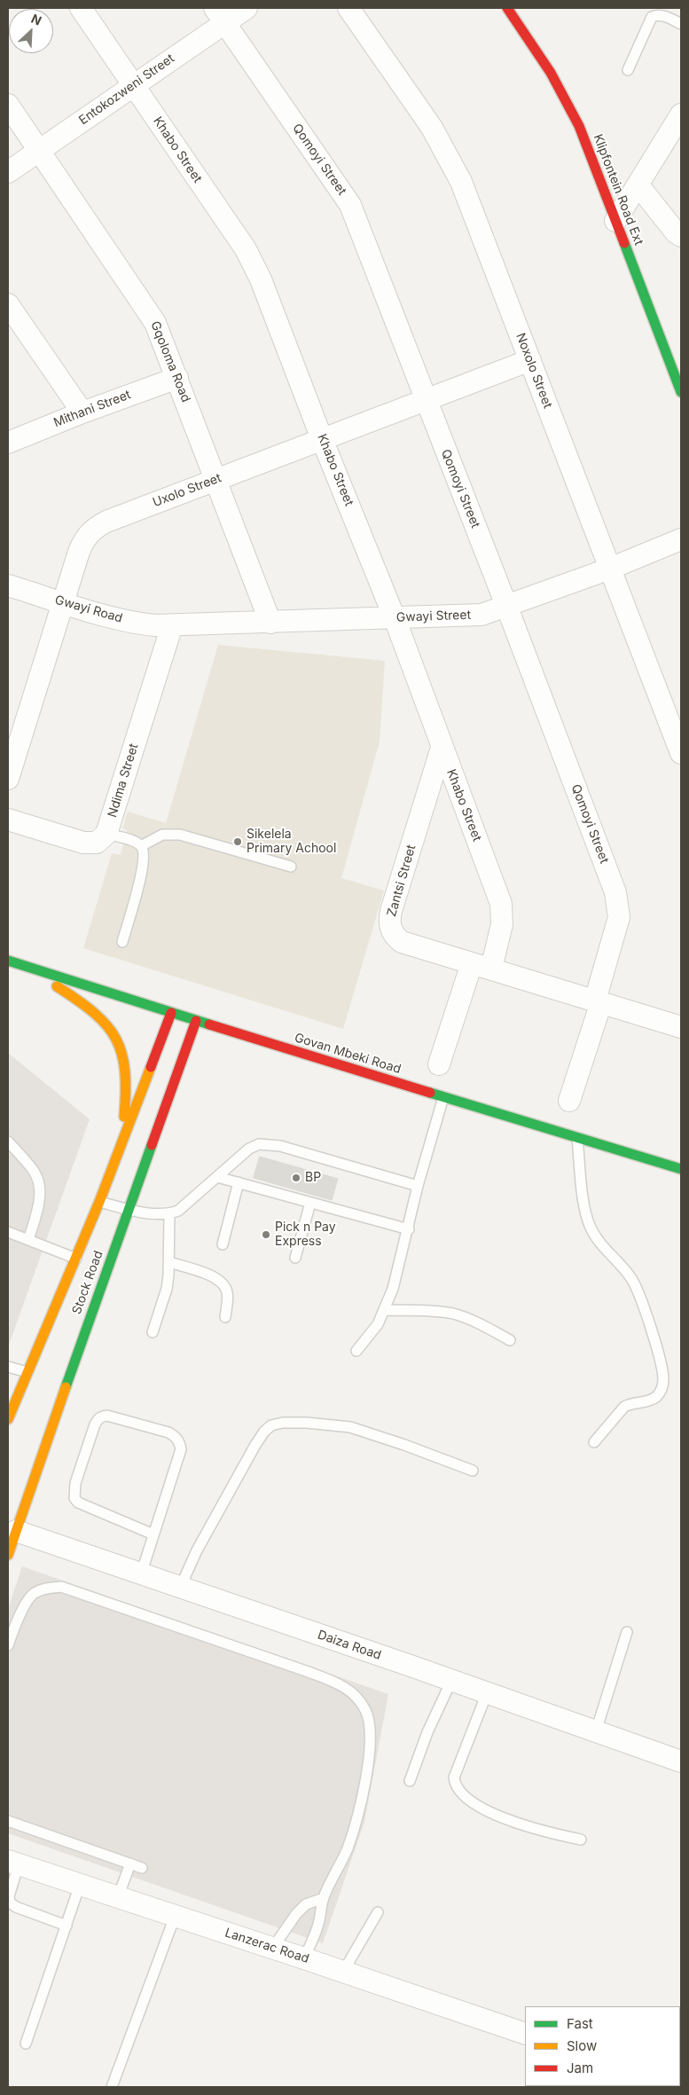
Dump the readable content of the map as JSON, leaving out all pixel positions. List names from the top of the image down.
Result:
{
  "streets": {
    "main road": ["Klipfontein Road Ext", "Govan Mbeki Road", "Stock Road"],
    "street": [
      "Entokozweni Street",
      "Khabo Street",
      "Qomoyi Street",
      "Gqoloma Road",
      "Noxolo Street",
      "Mithani Street",
      "Uxolo Street",
      "Gwayi Road",
      "Gwayi Street",
      "Ndima Street",
      "Zantsi Street",
      "Daiza Road",
      "Lanzerac Road"
    ]
  },
  "crossings": [
    ["Entokozweni Street", "Khabo Street"],
    ["Entokozweni Street", "Qomoyi Street"],
    ["Entokozweni Street", "Gqoloma Road"],
    ["Khabo Street", "Uxolo Street"],
    ["Khabo Street", "Gwayi Street"],
    ["Khabo Street", "Zantsi Street"],
    ["Qomoyi Street", "Uxolo Street"],
    ["Qomoyi Street", "Gwayi Street"],
    ["Qomoyi Street", "Zantsi Street"],
    ["Gqoloma Road", "Mithani Street"],
    ["Gqoloma Road", "Uxolo Street"],
    ["Gqoloma Road", "Gwayi Street"],
    ["Noxolo Street", "Uxolo Street"],
    ["Noxolo Street", "Gwayi Street"],
    ["Uxolo Street", "Gwayi Road"],
    ["Gwayi Road", "Gwayi Street"],
    ["Gwayi Road", "Ndima Street"],
    ["Gwayi Street", "Ndima Street"],
    ["Govan Mbeki Road", "Stock Road"],
    ["Stock Road", "Daiza Road"]
  ],
  "places": ["Sikelela Primary Achool", "BP", "Pick n Pay Express"],
  "legend": ["Fast", "Slow", "Jam"],
  "north": "top right"
}
